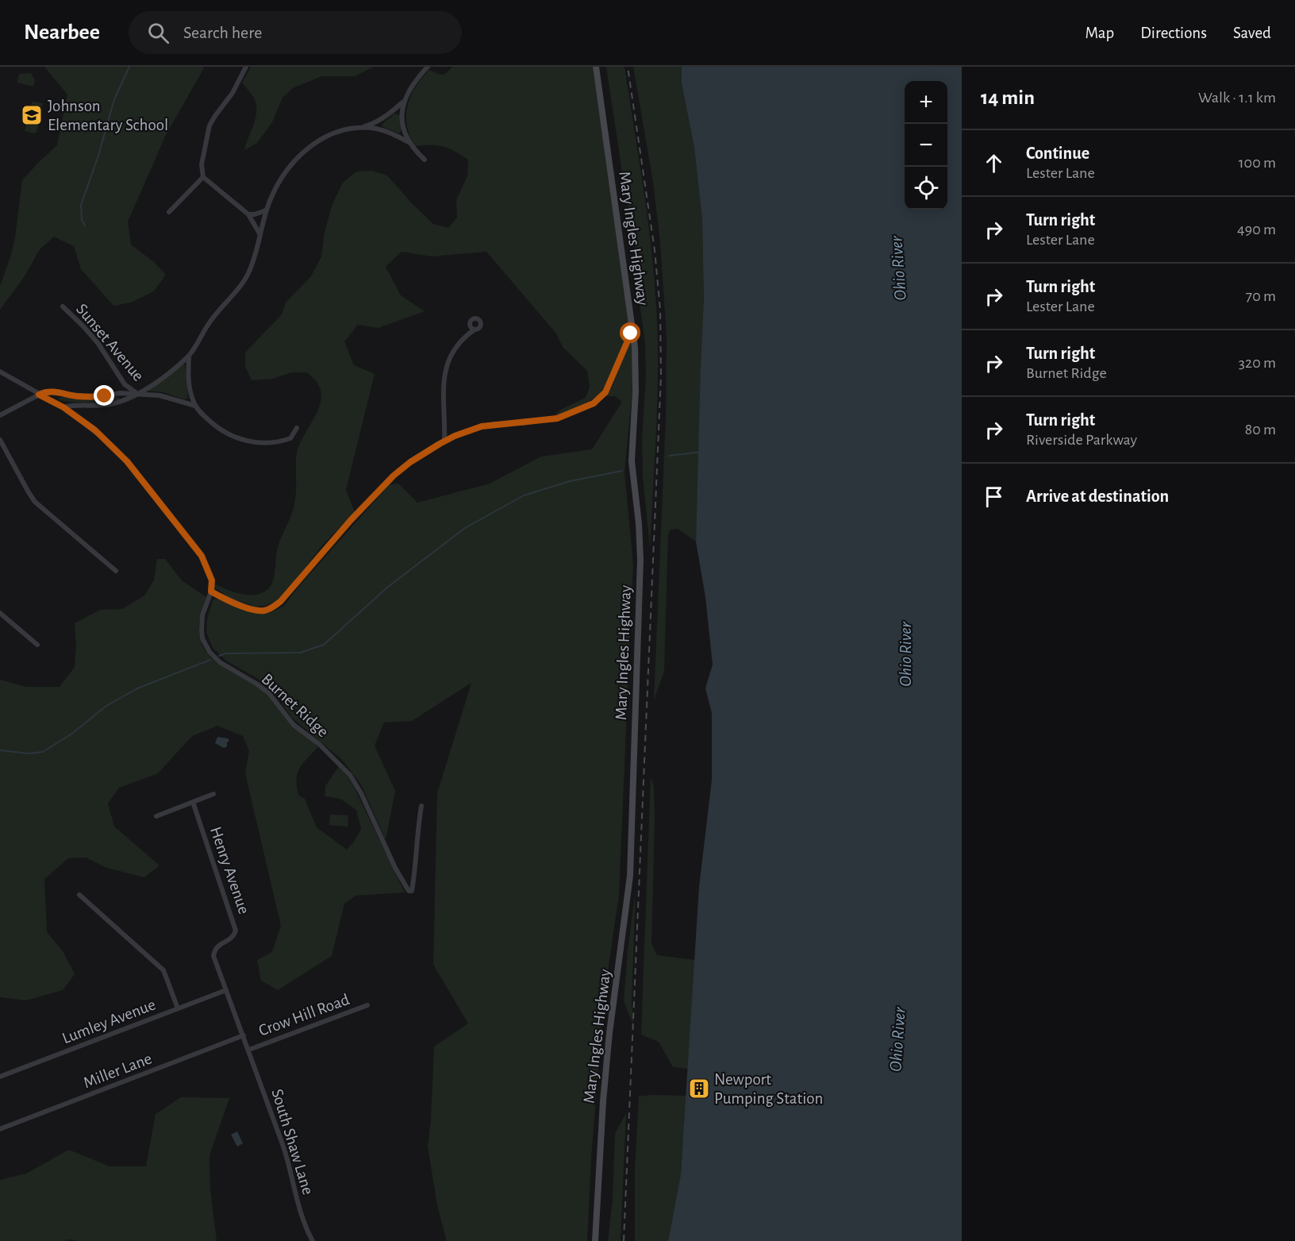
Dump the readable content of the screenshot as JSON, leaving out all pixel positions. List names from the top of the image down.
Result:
{
  "streets": {
    "street": [
      "Mary Ingles Highway",
      "Sunset Avenue",
      "Burnet Ridge",
      "Henry Avenue",
      "Crow Hill Road",
      "Lumley Avenue",
      "Miller Lane",
      "South Shaw Lane"
    ]
  },
  "crossings": [
    ["Henry Avenue", "Lumley Avenue"],
    ["Henry Avenue", "South Shaw Lane"],
    ["Crow Hill Road", "South Shaw Lane"],
    ["Lumley Avenue", "South Shaw Lane"],
    ["Miller Lane", "South Shaw Lane"]
  ],
  "water": ["Ohio River"],
  "places": {
    "school or university": ["Johnson Elementary School"],
    "building": ["Newport Pumping Station"]
  },
  "page": {
    "header": "Nearbee",
    "search": "Search here",
    "nav": ["Map", "Directions", "Saved"],
    "heading": ["14 min", "Walk · 1.1 km"],
    "map_buttons": ["+", "−"],
    "list": [
      ["Continue", "Lester Lane", "100 m"],
      ["Turn right", "Lester Lane", "490 m"],
      ["Turn right", "Lester Lane", "70 m"],
      ["Turn right", "Burnet Ridge", "320 m"],
      ["Turn right", "Riverside Parkway", "80 m"],
      "Arrive at destination"
    ]
  }
}
